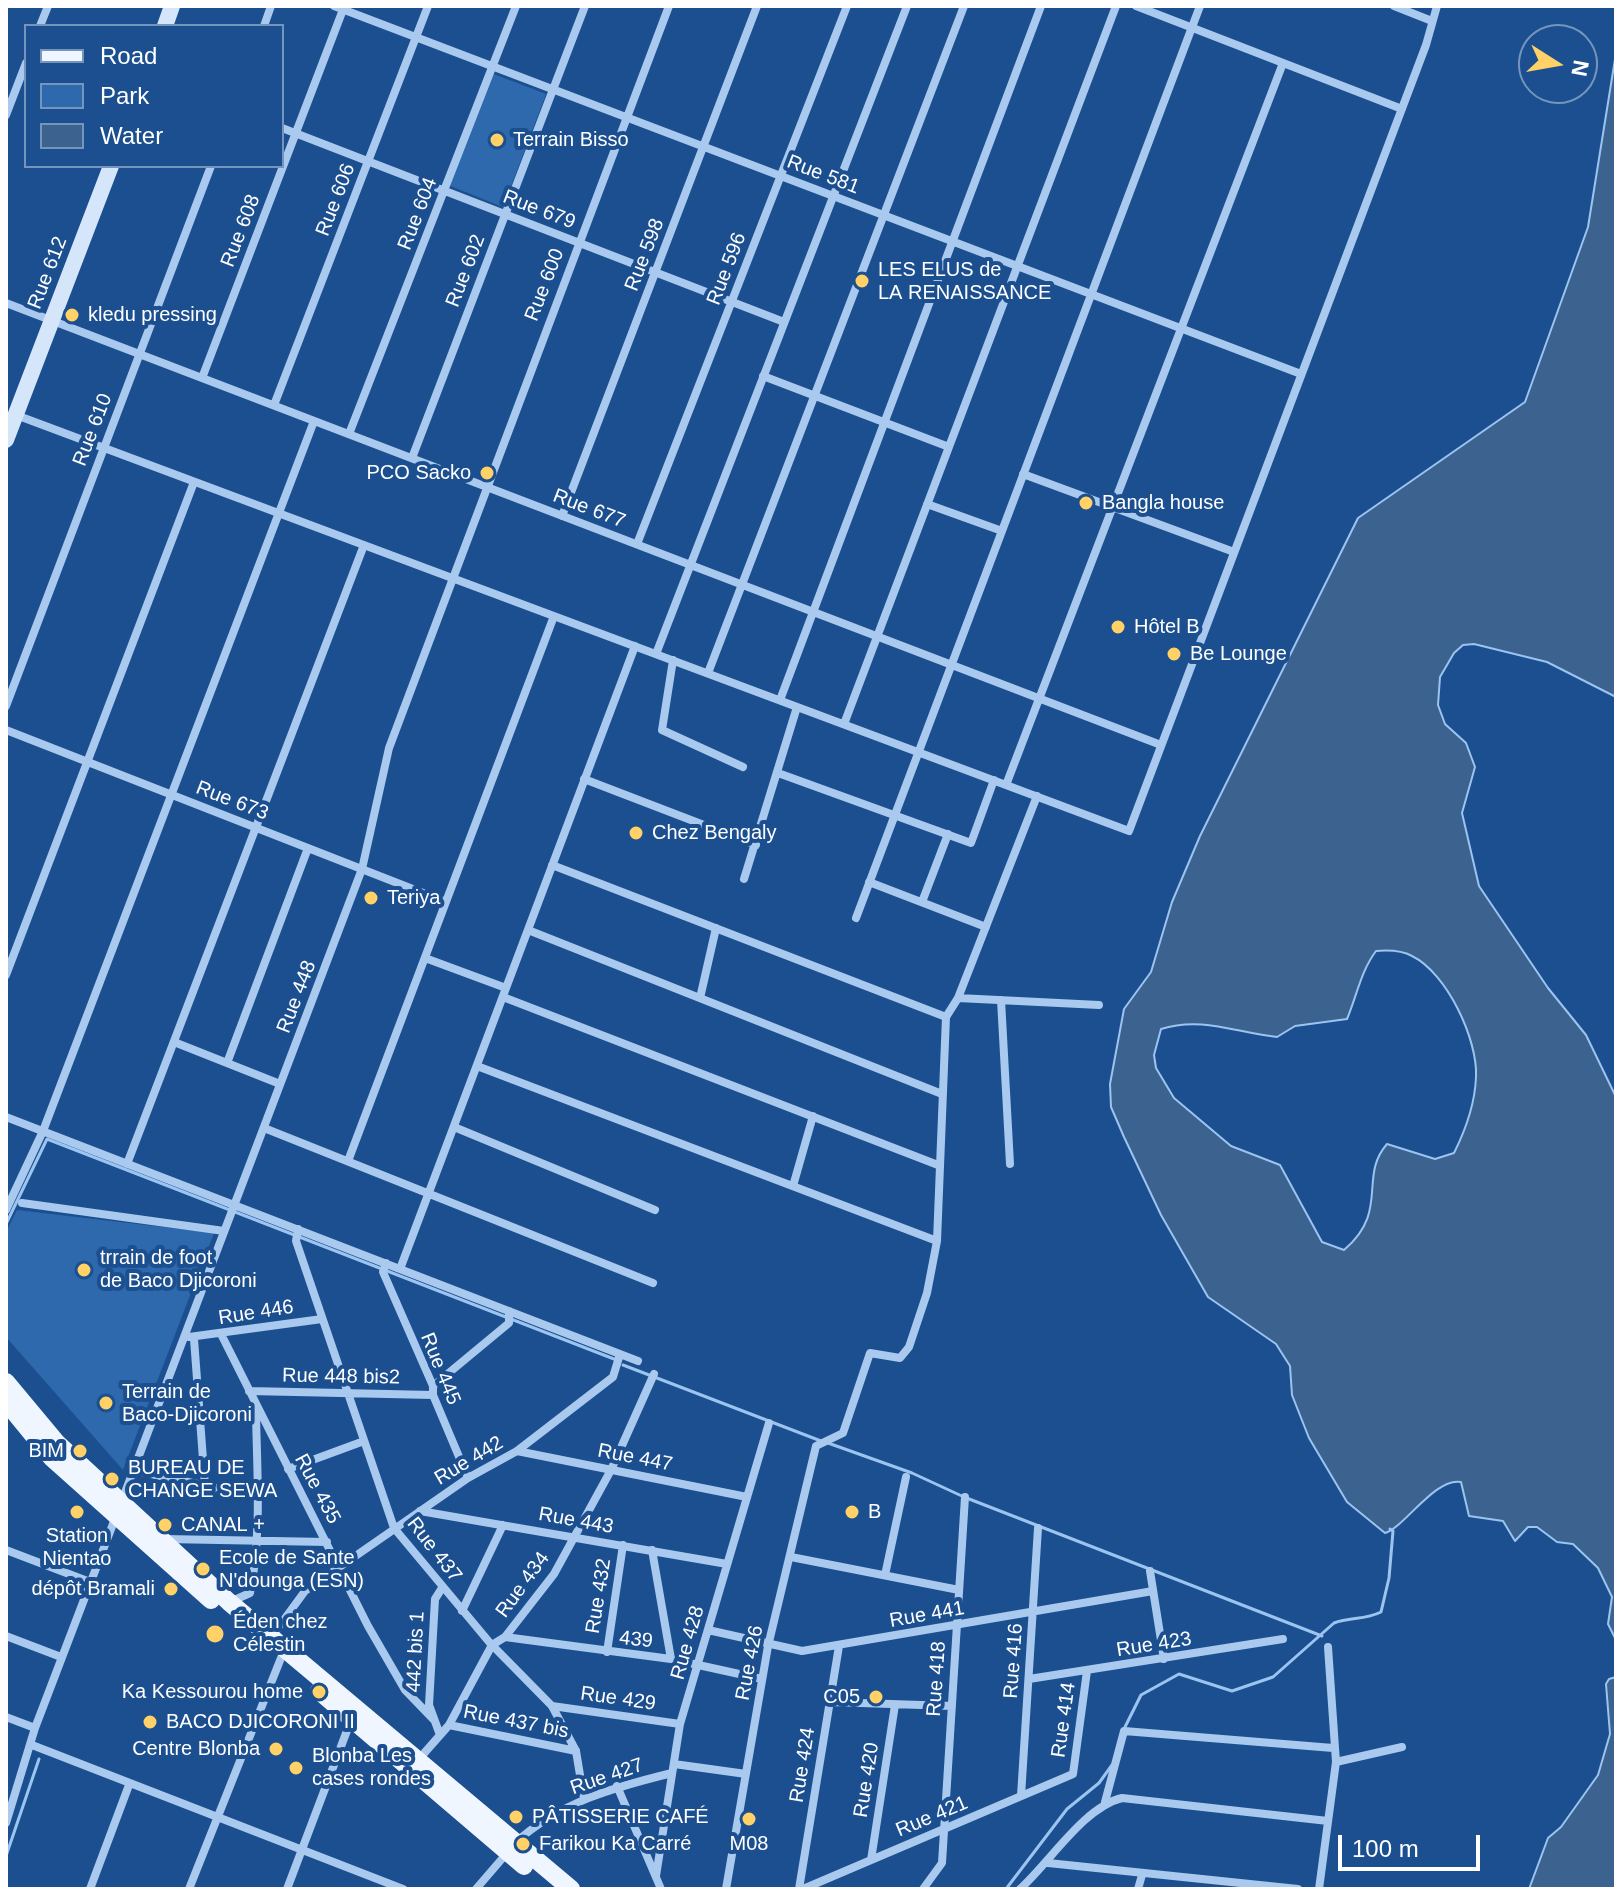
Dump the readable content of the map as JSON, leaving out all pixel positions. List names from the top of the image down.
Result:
{
  "streets": {
    "street": [
      "Rue 581",
      "Rue 606",
      "Rue 679",
      "Rue 604",
      "Rue 608",
      "Rue 598",
      "Rue 596",
      "Rue 602",
      "Rue 612",
      "Rue 600",
      "Rue 610",
      "Rue 677",
      "Rue 673",
      "Rue 448",
      "Rue 446",
      "Rue 445",
      "Rue 448 bis2",
      "Rue 447",
      "Rue 442",
      "Rue 435",
      "Rue 443",
      "Rue 437",
      "Rue 434",
      "Rue 432",
      "Rue 441",
      "439",
      "Rue 428",
      "Rue 423",
      "442 bis 1",
      "Rue 416",
      "Rue 426",
      "Rue 418",
      "Rue 429",
      "Rue 414",
      "Rue 437 bis",
      "Rue 424",
      "Rue 427",
      "Rue 420",
      "Rue 421"
    ]
  },
  "crossings": [
    ["Rue 581", "Rue 606"],
    ["Rue 581", "Rue 604"],
    ["Rue 581", "Rue 608"],
    ["Rue 581", "Rue 598"],
    ["Rue 581", "Rue 596"],
    ["Rue 581", "Rue 602"],
    ["Rue 581", "Rue 600"],
    ["Rue 606", "Rue 679"],
    ["Rue 606", "Rue 677"],
    ["Rue 679", "Rue 604"],
    ["Rue 679", "Rue 608"],
    ["Rue 679", "Rue 598"],
    ["Rue 679", "Rue 596"],
    ["Rue 679", "Rue 602"],
    ["Rue 679", "Rue 600"],
    ["Rue 604", "Rue 677"],
    ["Rue 608", "Rue 677"],
    ["Rue 598", "Rue 677"],
    ["Rue 596", "Rue 677"],
    ["Rue 602", "Rue 677"],
    ["Rue 612", "Rue 677"],
    ["Rue 600", "Rue 677"],
    ["Rue 600", "Rue 448"],
    ["Rue 610", "Rue 677"],
    ["Rue 677", "Rue 448"],
    ["Rue 673", "Rue 448"],
    ["Rue 448", "Rue 446"],
    ["Rue 446", "Rue 435"],
    ["Rue 446", "Rue 437"],
    ["Rue 445", "Rue 448 bis2"],
    ["Rue 445", "Rue 442"],
    ["Rue 448 bis2", "Rue 435"],
    ["Rue 448 bis2", "Rue 437"],
    ["Rue 447", "Rue 442"],
    ["Rue 447", "Rue 434"],
    ["Rue 447", "Rue 428"],
    ["Rue 442", "Rue 435"],
    ["Rue 442", "Rue 443"],
    ["Rue 442", "Rue 437"],
    ["Rue 435", "Rue 434"],
    ["Rue 435", "442 bis 1"],
    ["Rue 443", "Rue 434"],
    ["Rue 443", "Rue 432"],
    ["Rue 443", "Rue 428"],
    ["Rue 437", "Rue 434"],
    ["Rue 437", "442 bis 1"],
    ["Rue 437", "Rue 429"],
    ["Rue 437", "Rue 437 bis"],
    ["Rue 437", "Rue 427"],
    ["Rue 434", "439"],
    ["Rue 434", "Rue 437 bis"],
    ["Rue 432", "439"],
    ["Rue 441", "Rue 428"],
    ["Rue 441", "Rue 416"],
    ["Rue 441", "Rue 426"],
    ["Rue 441", "Rue 418"],
    ["Rue 441", "Rue 424"],
    ["439", "Rue 428"],
    ["439", "Rue 426"],
    ["Rue 428", "Rue 429"],
    ["Rue 428", "Rue 427"],
    ["Rue 423", "Rue 416"],
    ["Rue 423", "Rue 414"],
    ["Rue 416", "Rue 421"],
    ["Rue 426", "Rue 427"],
    ["Rue 418", "Rue 421"],
    ["Rue 414", "Rue 421"],
    ["Rue 424", "Rue 421"],
    ["Rue 420", "Rue 421"]
  ],
  "places": [
    "Terrain Bisso",
    "LES ELUS de LA RENAISSANCE",
    "kledu pressing",
    "PCO Sacko",
    "Bangla house",
    "Hôtel B",
    "Be Lounge",
    "Chez Bengaly",
    "Teriya",
    "trrain de foot de Baco Djicoroni",
    "Terrain de Baco-Djicoroni",
    "BIM",
    "BUREAU DE CHANGE SEWA",
    "Station Nientao",
    "B",
    "CANAL +",
    "Ecole de Sante N'dounga (ESN)",
    "dépôt Bramali",
    "Éden chez Célestin",
    "Ka Kessourou home",
    "C05",
    "BACO DJICORONI II",
    "Centre Blonba",
    "Blonba Les cases rondes",
    "PÂTISSERIE CAFÉ",
    "M08",
    "Farikou Ka Carré"
  ],
  "legend": ["Road", "Park", "Water"],
  "scale_bar": "100 m",
  "north": "right"
}
